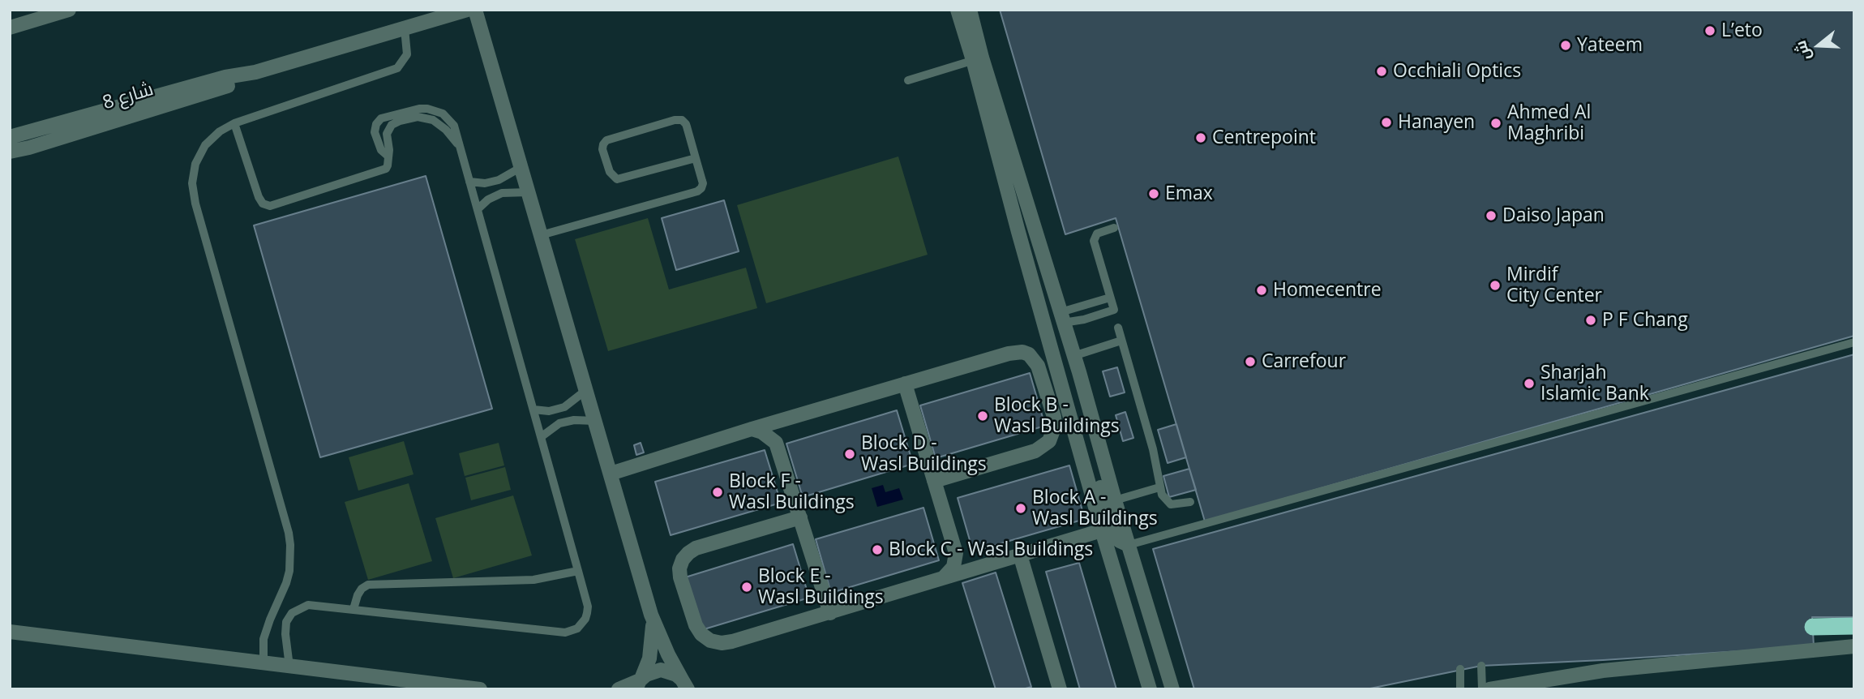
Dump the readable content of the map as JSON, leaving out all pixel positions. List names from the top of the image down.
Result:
{
  "streets": {
    "street": ["شارع 8"]
  },
  "places": [
    "L’eto",
    "Yateem",
    "Occhiali Optics",
    "Hanayen",
    "Ahmed Al Maghribi",
    "Centrepoint",
    "Emax",
    "Daiso Japan",
    "Mirdif City Center",
    "Homecentre",
    "P F Chang",
    "Carrefour",
    "Sharjah Islamic Bank",
    "Block B - Wasl Buildings",
    "Block D - Wasl Buildings",
    "Block F - Wasl Buildings",
    "Block A - Wasl Buildings",
    "Block C - Wasl Buildings",
    "Block E - Wasl Buildings"
  ],
  "north": "left"
}
